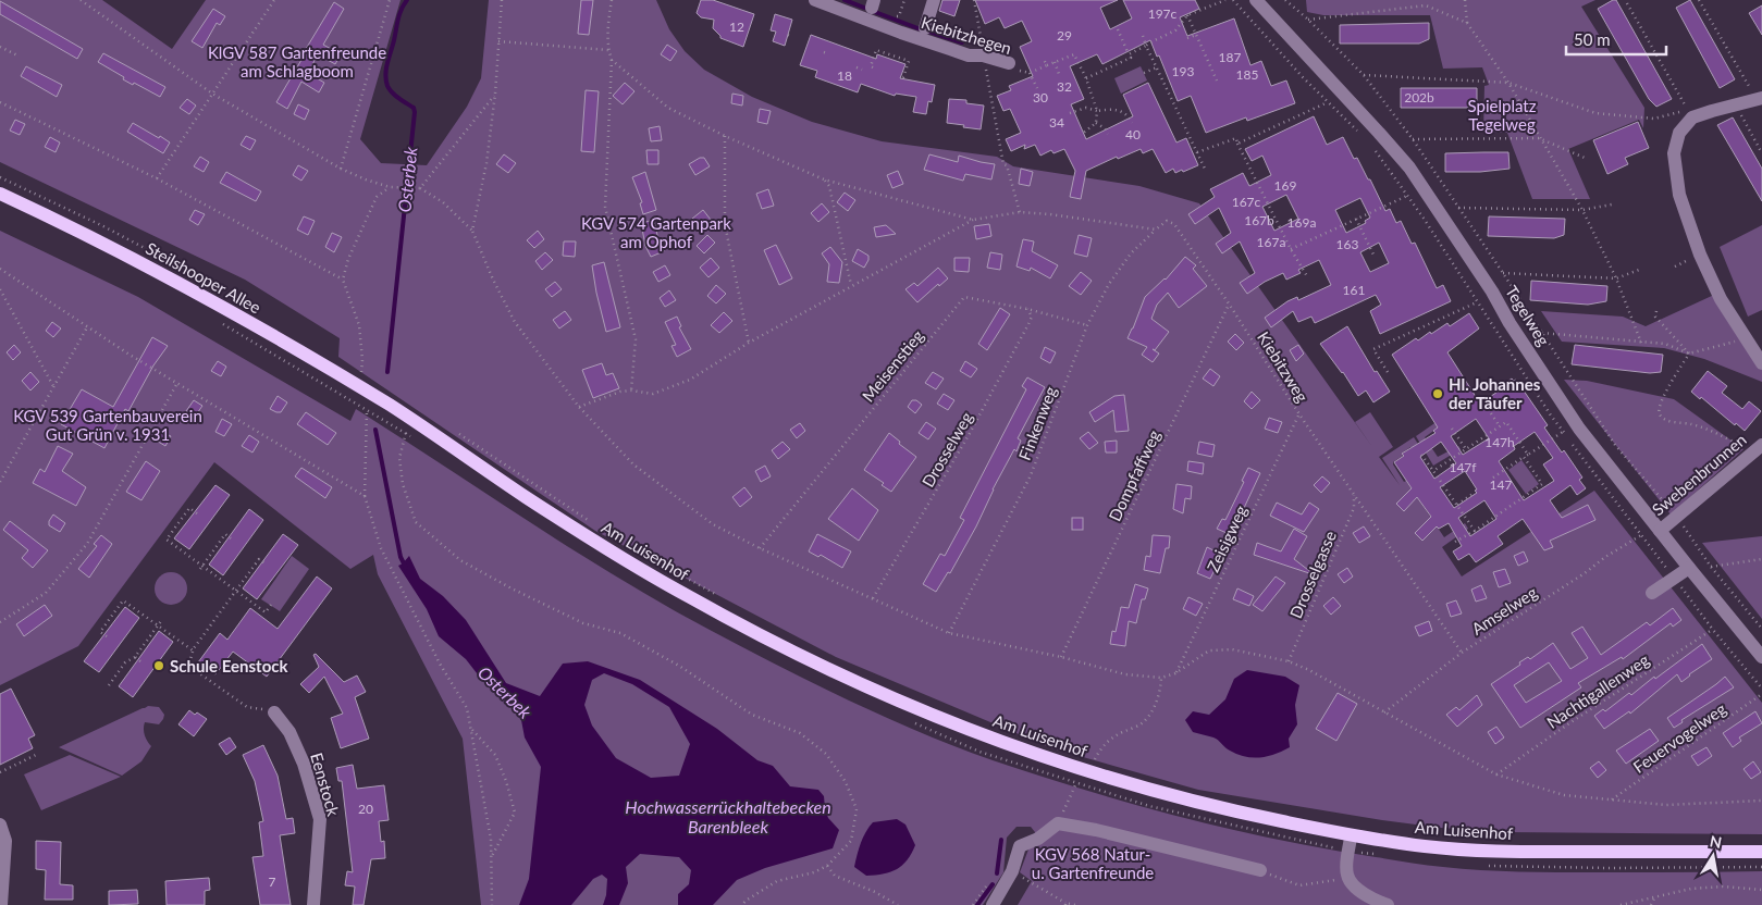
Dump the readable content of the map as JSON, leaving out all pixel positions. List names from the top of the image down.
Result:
{
  "streets": {
    "main road": ["Steilshooper Allee", "Am Luisenhof"],
    "street": [
      "Kiebitzhegen",
      "Tegelweg",
      "Swebenbrunnen",
      "Eenstock"
    ],
    "path": [
      "Meisenstieg",
      "Kiebitzweg",
      "Finkenweg",
      "Drosselweg",
      "Dompfaffweg",
      "Zeisigweg",
      "Drosselgasse",
      "Amselweg",
      "Nachtigallenweg",
      "Feuervogelweg"
    ]
  },
  "crossings": [
    ["Steilshooper Allee", "Am Luisenhof"],
    ["Tegelweg", "Swebenbrunnen"],
    ["Meisenstieg", "Finkenweg"],
    ["Meisenstieg", "Drosselweg"],
    ["Kiebitzweg", "Finkenweg"],
    ["Kiebitzweg", "Dompfaffweg"],
    ["Kiebitzweg", "Zeisigweg"],
    ["Kiebitzweg", "Drosselgasse"],
    ["Kiebitzweg", "Amselweg"]
  ],
  "water": ["Osterbek", "Hochwasserrückhaltebecken Barenbleek"],
  "parks": [
    "KlGV 587 Gartenfreunde am Schlagboom",
    "Spielplatz Tegelweg",
    "KGV 574 Gartenpark am Ophof",
    "KGV 539 Gartenbauverein Gut Grün v. 1931",
    "KGV 568 Natur- u. Gartenfreunde"
  ],
  "places": ["Hl. Johannes der Täufer", "Schule Eenstock"],
  "house_numbers": [
    "197c",
    "12",
    "29",
    "187",
    "193",
    "185",
    "18",
    "32",
    "30",
    "202b",
    "34",
    "40",
    "169",
    "167c",
    "167b",
    "169a",
    "167a",
    "163",
    "161",
    "147h",
    "147f",
    "147",
    "20",
    "7"
  ],
  "scale_bar": "50 m",
  "north": "top"
}
